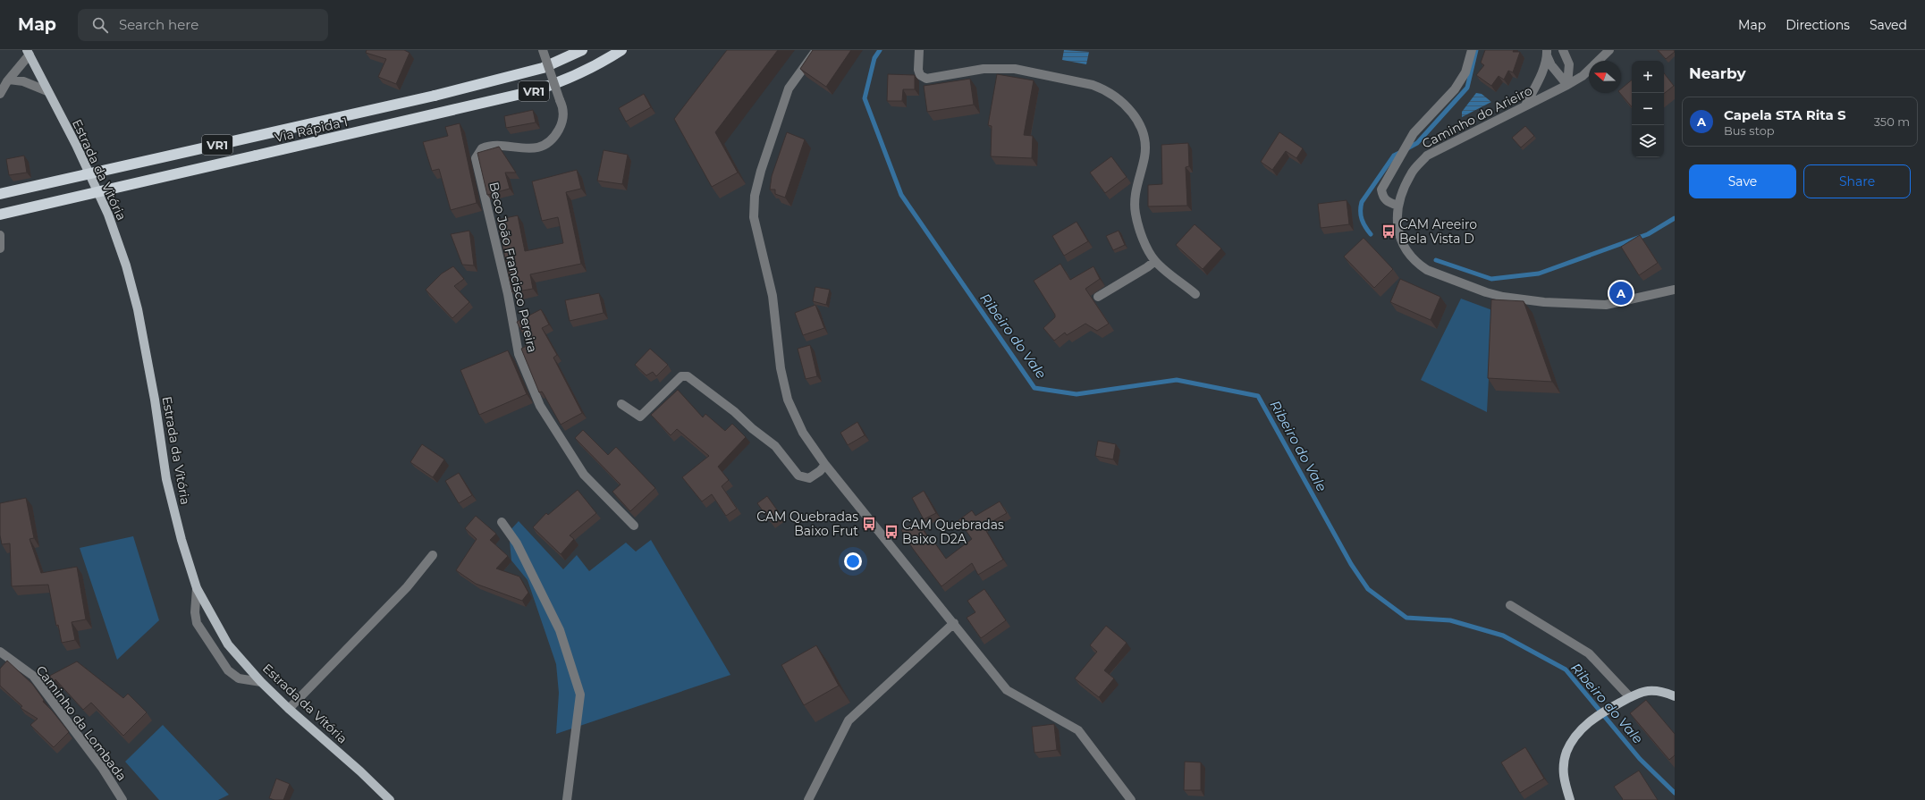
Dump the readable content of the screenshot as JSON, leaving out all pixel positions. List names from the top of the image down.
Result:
{
  "streets": {
    "highway": ["VR1", "Via Rápida 1"],
    "main road": ["Estrada da Vitória"],
    "street": ["Caminho do Arieiro", "Beco João Francisco Pereira", "Caminho da Lombada"]
  },
  "water": ["Ribeiro do Vale"],
  "places": {
    "bus stop": ["CAM Areeiro Bela Vista D", "CAM Quebradas Baixo Frut", "CAM Quebradas Baixo D2A"]
  },
  "north": "left",
  "page": {
    "header": "Map",
    "search": "Search here",
    "nav": ["Map", "Directions", "Saved"],
    "heading": "Nearby",
    "map_buttons": ["+", "−"],
    "list": [
      {
        "mark": "A",
        "name": "Capela STA Rita S",
        "note": "Bus stop",
        "value": "350 m"
      }
    ],
    "buttons": ["Save", "Share"],
    "pins": "A"
  }
}
